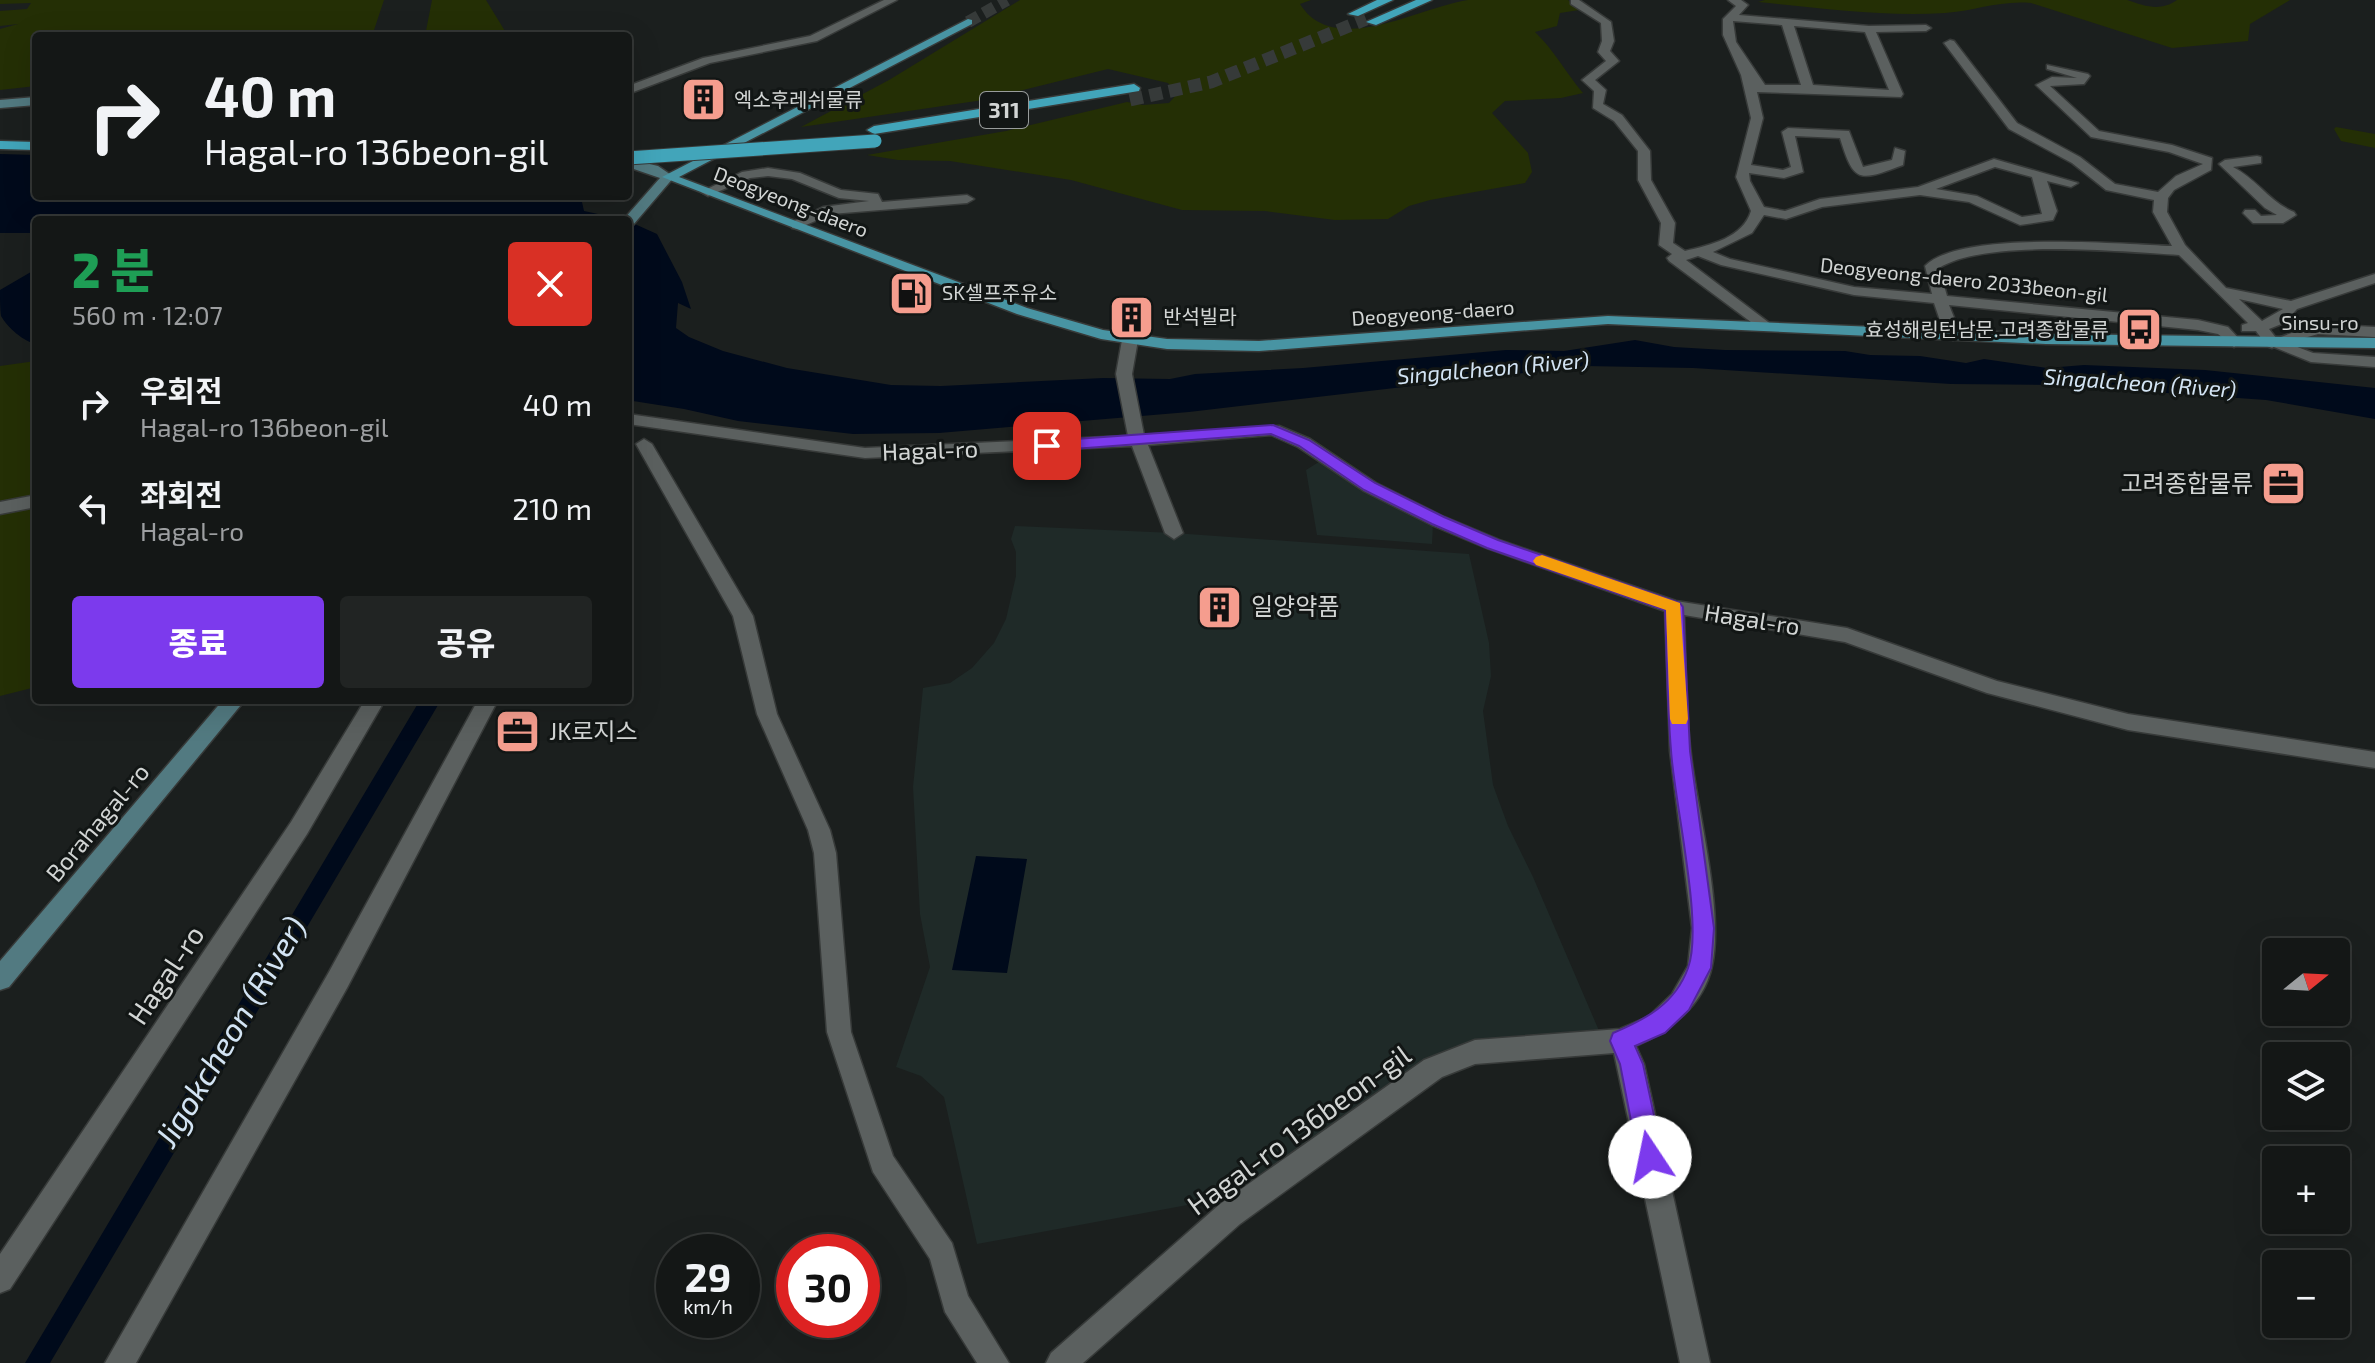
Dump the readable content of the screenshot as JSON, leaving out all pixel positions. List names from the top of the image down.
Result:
{
  "streets": {
    "highway": ["311"],
    "main road": ["Deogyeong-daero", "Sinsu-ro", "Borahagal-ro"],
    "street": ["Deogyeong-daero 2033beon-gil", "Hagal-ro", "Hagal-ro 136beon-gil"]
  },
  "crossings": [
    ["Deogyeong-daero", "Deogyeong-daero 2033beon-gil"],
    ["Deogyeong-daero", "Sinsu-ro"],
    ["Hagal-ro", "Hagal-ro 136beon-gil"]
  ],
  "water": ["Singalcheon (River)", "Jigokcheon (River)"],
  "places": {
    "building": ["엑소후레쉬물류", "반석빌라", "일양약품"],
    "fuel station": ["SK셀프주유소"],
    "bus stop": ["효성해링턴남문.고려종합물류"],
    "office": ["고려종합물류", "JK로지스"]
  },
  "north": "right",
  "page": {
    "turn": ["40 m", "Hagal-ro 136beon-gil"],
    "heading": ["2 분", "560 m · 12:07"],
    "list": [
      {
        "name": "우회전",
        "note": "Hagal-ro 136beon-gil",
        "value": "40 m"
      },
      {
        "name": "좌회전",
        "note": "Hagal-ro",
        "value": "210 m"
      }
    ],
    "buttons": ["종료", "공유"],
    "map_buttons": ["+", "−"],
    "speed": "29 km/h",
    "limit": "30"
  }
}
